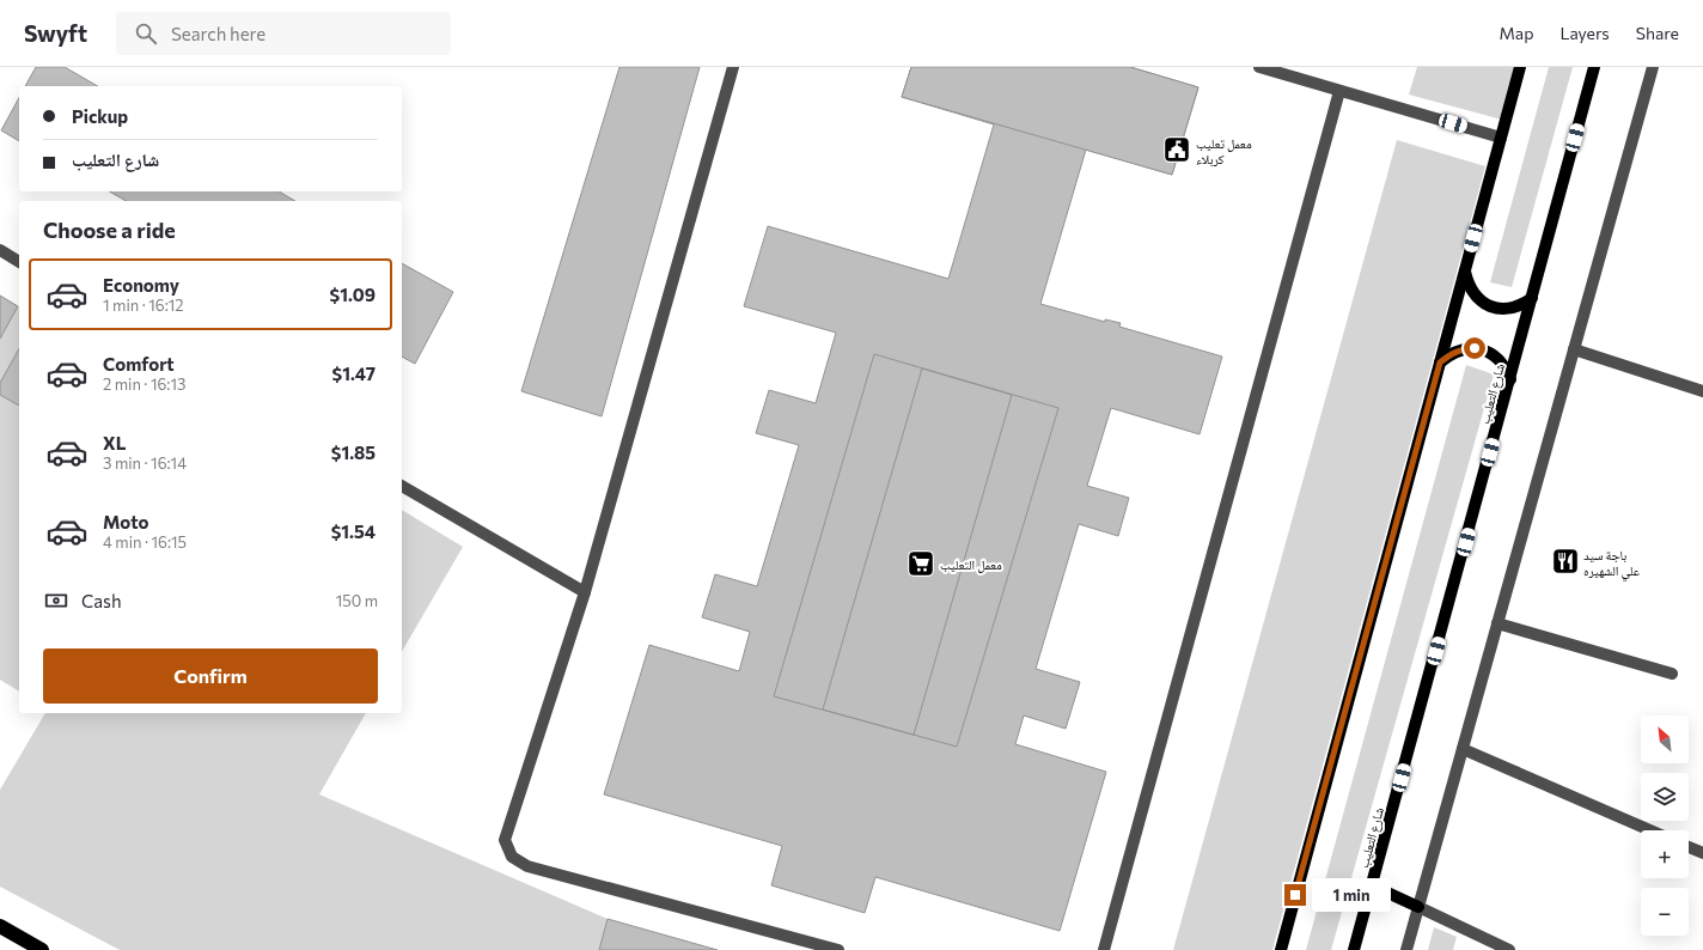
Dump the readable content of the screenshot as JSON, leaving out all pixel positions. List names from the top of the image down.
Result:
{
  "streets": {
    "main road": ["شارع التعليب"]
  },
  "places": {
    "public building": ["معمل تعليب كربلاء"],
    "restaurant": ["باجة سيد علي الشهيره"],
    "supermarket": ["معمل التعليب"]
  },
  "north": "top left",
  "page": {
    "header": "Swyft",
    "search": "Search here",
    "nav": ["Map", "Layers", "Share"],
    "banner": ["Pickup", "شارع التعليب"],
    "heading": "Choose a ride",
    "list": [
      {
        "name": "Economy",
        "note": "1 min · 16:12",
        "value": "$1.09"
      },
      {
        "name": "Comfort",
        "note": "2 min · 16:13",
        "value": "$1.47"
      },
      {
        "name": "XL",
        "note": "3 min · 16:14",
        "value": "$1.85"
      },
      {
        "name": "Moto",
        "note": "4 min · 16:15",
        "value": "$1.54"
      }
    ],
    "pay": ["Cash", "150 m"],
    "buttons": "Confirm",
    "map_buttons": ["+", "−"],
    "bubble": "1 min"
  }
}
